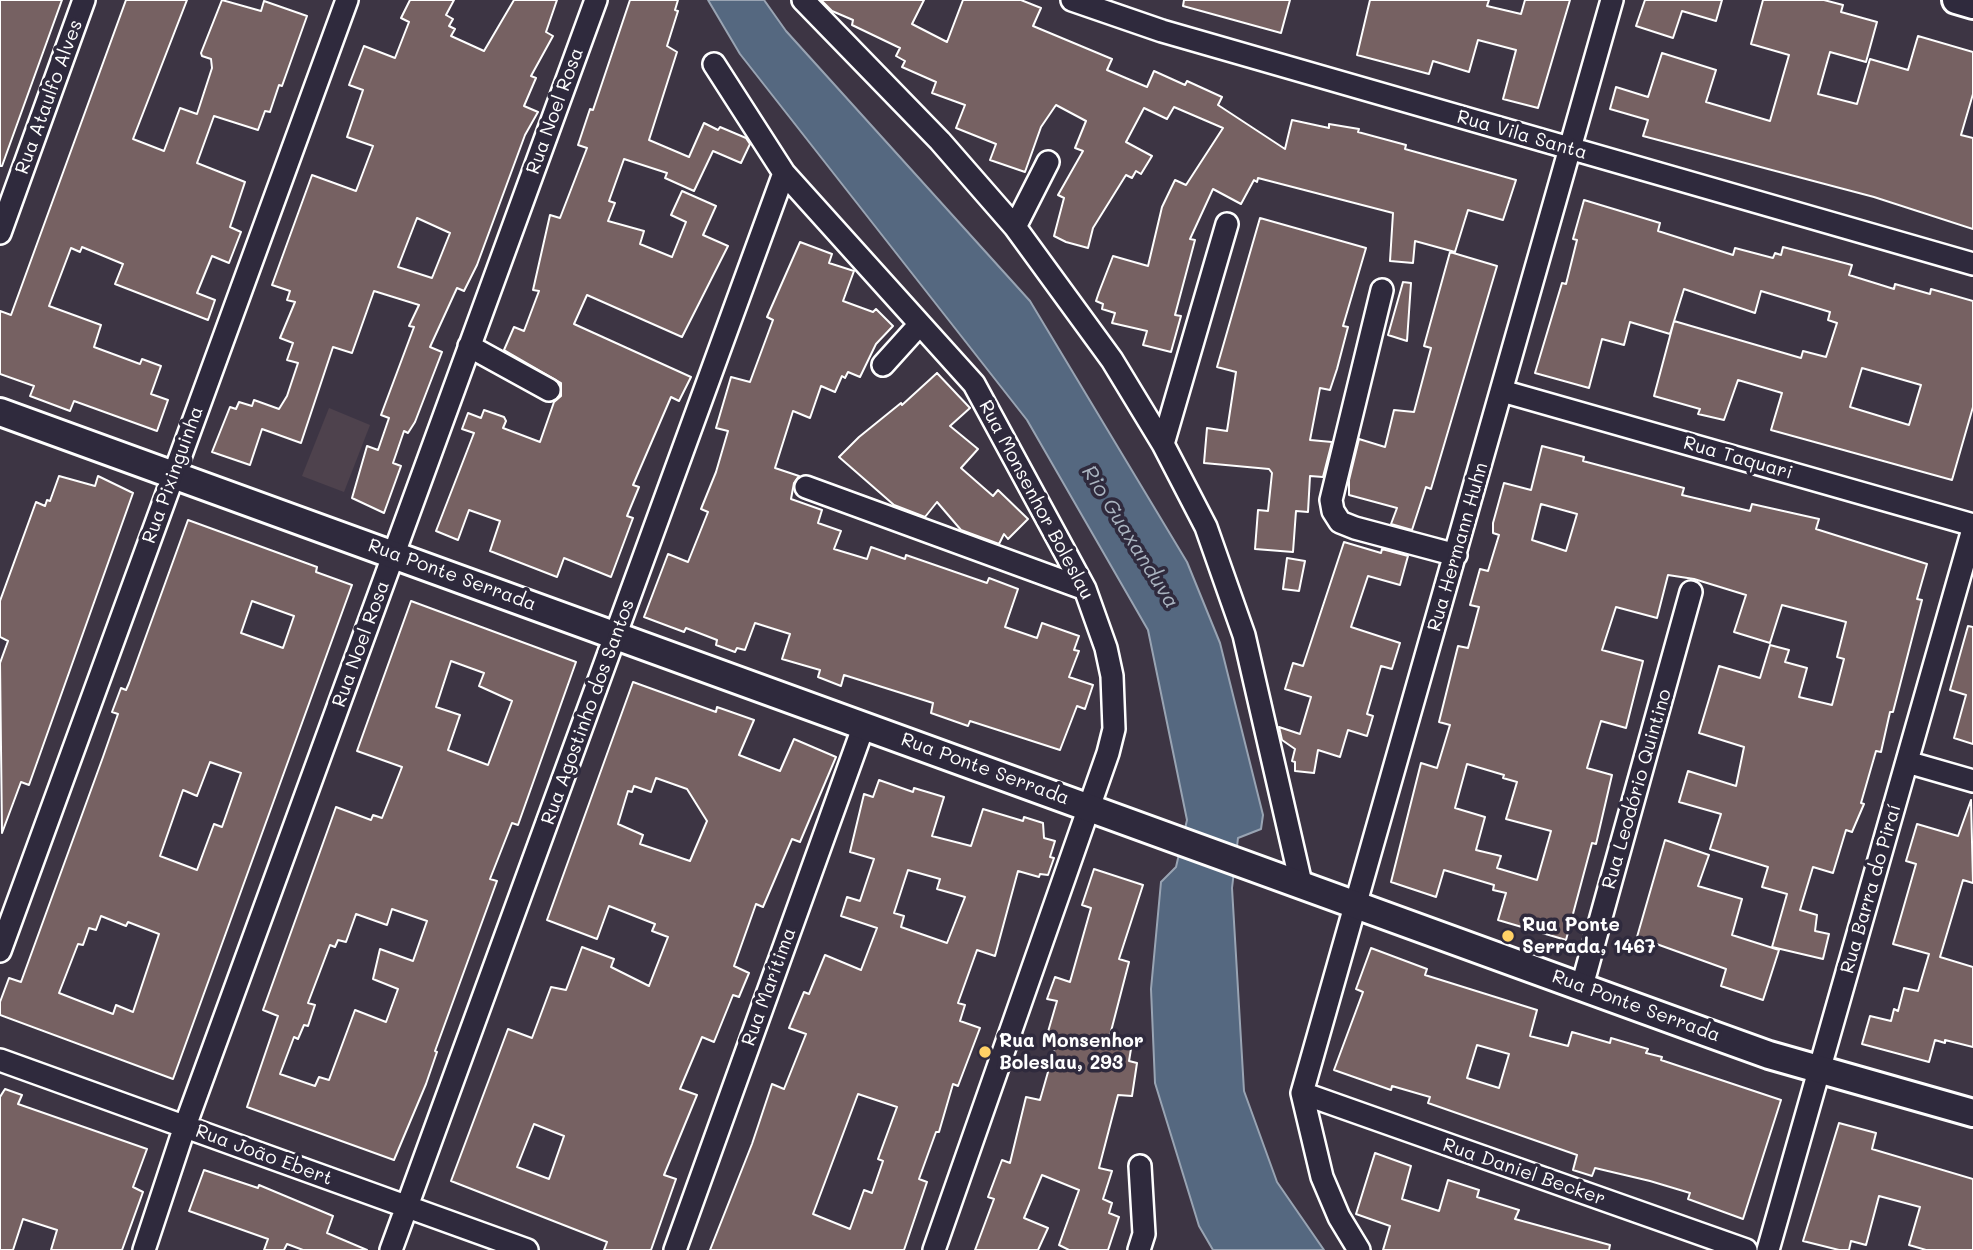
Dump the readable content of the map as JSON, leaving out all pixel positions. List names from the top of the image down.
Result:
{
  "streets": {
    "street": [
      "Rua Ataulfo Alves",
      "Rua Noel Rosa",
      "Rua Vila Santa",
      "Rua Taquari",
      "Rua Pixinguinha",
      "Rua Monsenhor Boleslau",
      "Rua Hermann Huhn",
      "Rua Ponte Serrada",
      "Rua Agostinho dos Santos",
      "Rua Leodório Quintino",
      "Rua Barra do Piraí",
      "Rua Marítima",
      "Rua João Ebert",
      "Rua Daniel Becker"
    ]
  },
  "crossings": [
    ["Rua Noel Rosa", "Rua Ponte Serrada"],
    ["Rua Noel Rosa", "Rua João Ebert"],
    ["Rua Vila Santa", "Rua Hermann Huhn"],
    ["Rua Taquari", "Rua Hermann Huhn"],
    ["Rua Taquari", "Rua Barra do Piraí"],
    ["Rua Pixinguinha", "Rua Ponte Serrada"],
    ["Rua Monsenhor Boleslau", "Rua Ponte Serrada"],
    ["Rua Monsenhor Boleslau", "Rua Agostinho dos Santos"],
    ["Rua Hermann Huhn", "Rua Ponte Serrada"],
    ["Rua Hermann Huhn", "Rua Daniel Becker"],
    ["Rua Ponte Serrada", "Rua Agostinho dos Santos"],
    ["Rua Ponte Serrada", "Rua Leodório Quintino"],
    ["Rua Ponte Serrada", "Rua Barra do Piraí"],
    ["Rua Ponte Serrada", "Rua Marítima"],
    ["Rua Agostinho dos Santos", "Rua João Ebert"]
  ],
  "water": ["Rio Guaxanduva"],
  "places": ["Rua Ponte Serrada, 1467", "Rua Monsenhor Boleslau, 293"]
}
